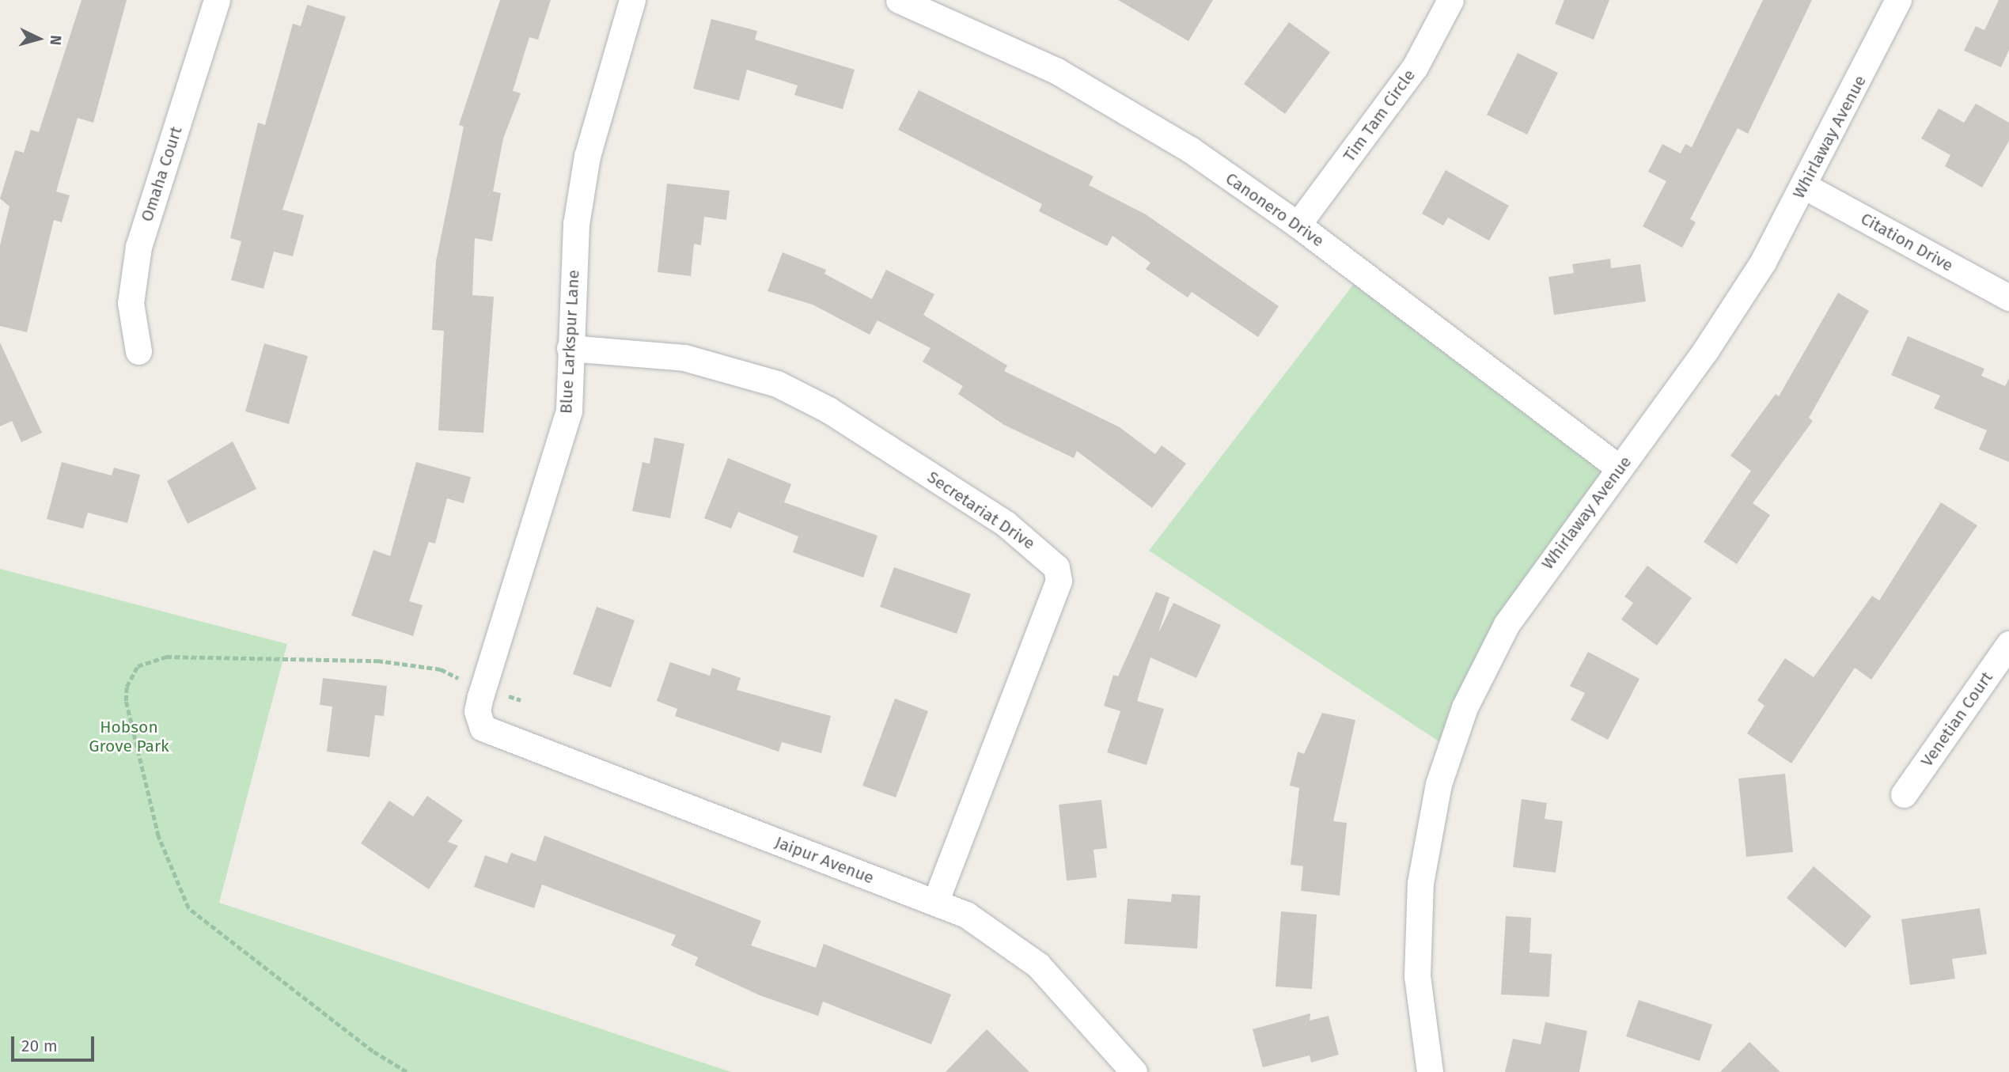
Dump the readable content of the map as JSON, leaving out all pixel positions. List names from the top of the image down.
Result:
{
  "streets": {
    "street": [
      "Tim Tam Circle",
      "Whirlaway Avenue",
      "Omaha Court",
      "Canonero Drive",
      "Citation Drive",
      "Blue Larkspur Lane",
      "Secretariat Drive",
      "Venetian Court",
      "Jaipur Avenue"
    ]
  },
  "crossings": [
    ["Tim Tam Circle", "Canonero Drive"],
    ["Whirlaway Avenue", "Canonero Drive"],
    ["Whirlaway Avenue", "Citation Drive"],
    ["Blue Larkspur Lane", "Secretariat Drive"],
    ["Blue Larkspur Lane", "Jaipur Avenue"],
    ["Secretariat Drive", "Jaipur Avenue"]
  ],
  "parks": ["Hobson Grove Park"],
  "scale_bar": "20 m",
  "north": "right"
}
